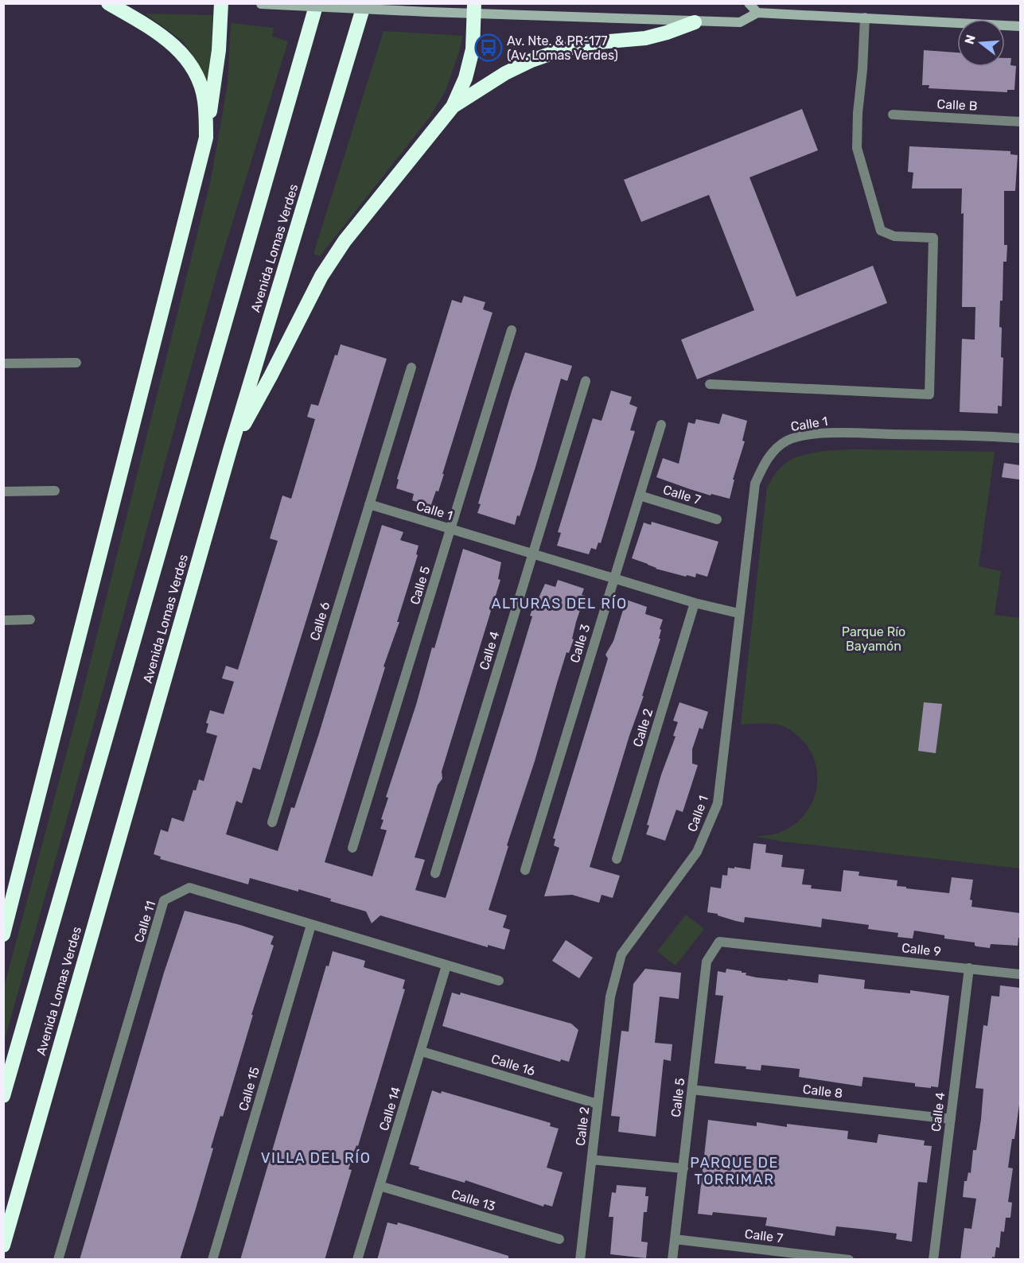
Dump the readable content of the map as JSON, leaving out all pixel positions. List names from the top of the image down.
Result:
{
  "streets": {
    "highway": ["Avenida Lomas Verdes"],
    "street": [
      "Calle B",
      "Calle 1",
      "Calle 7",
      "Calle 5",
      "Calle 6",
      "Calle 3",
      "Calle 4",
      "Calle 2",
      "Calle 11",
      "Calle 9",
      "Calle 16",
      "Calle 15",
      "Calle 8",
      "Calle 14",
      "Calle 13"
    ]
  },
  "crossings": [
    ["Calle 1", "Calle 5"],
    ["Calle 1", "Calle 6"],
    ["Calle 1", "Calle 3"],
    ["Calle 1", "Calle 4"],
    ["Calle 1", "Calle 2"],
    ["Calle 7", "Calle 5"],
    ["Calle 7", "Calle 3"],
    ["Calle 5", "Calle 9"],
    ["Calle 5", "Calle 8"],
    ["Calle 4", "Calle 9"],
    ["Calle 4", "Calle 8"],
    ["Calle 2", "Calle 16"],
    ["Calle 11", "Calle 15"],
    ["Calle 11", "Calle 14"],
    ["Calle 16", "Calle 14"],
    ["Calle 14", "Calle 13"]
  ],
  "districts": ["ALTURAS DEL RÍO", "VILLA DEL RÍO", "PARQUE DE TORRIMAR"],
  "parks": ["Parque Río Bayamón"],
  "places": {
    "bus stop": ["Av. Nte. & PR-177 (Av. Lomas Verdes)"]
  },
  "north": "left"
}
